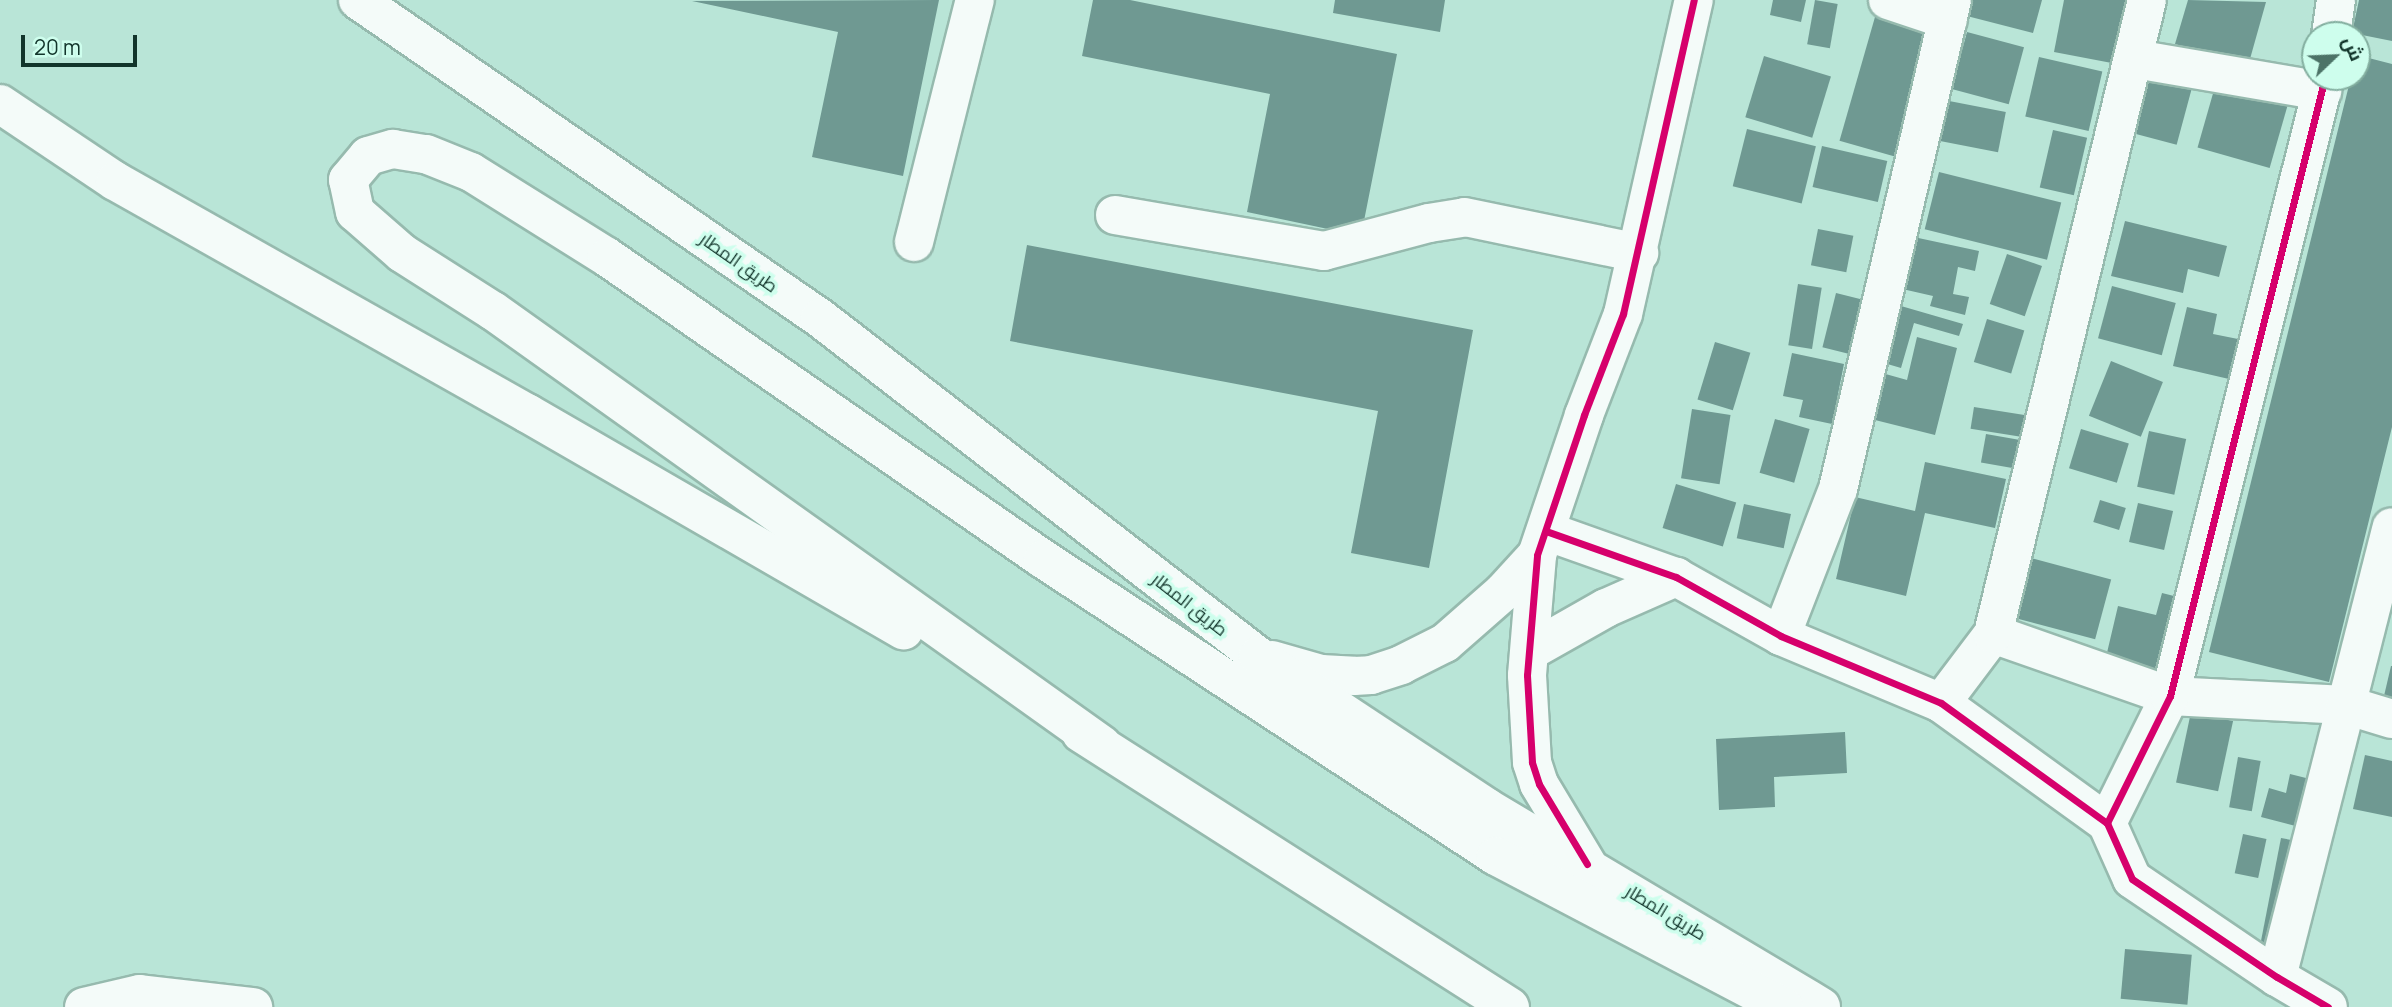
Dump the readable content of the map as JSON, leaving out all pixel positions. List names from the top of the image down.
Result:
{
  "streets": {
    "main road": ["طريق المطار"]
  },
  "scale_bar": "20 m",
  "north": "top right"
}
